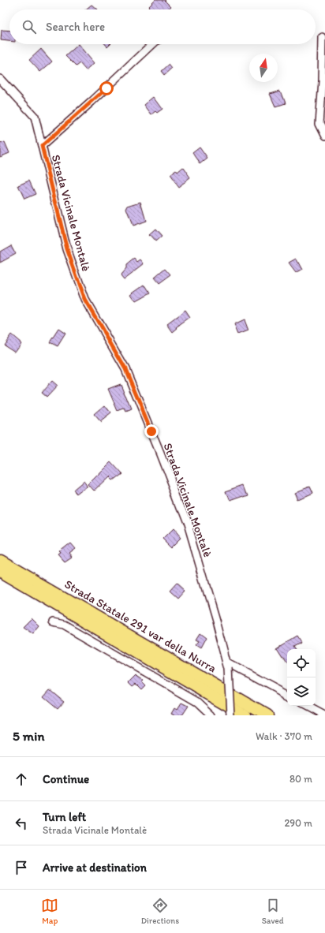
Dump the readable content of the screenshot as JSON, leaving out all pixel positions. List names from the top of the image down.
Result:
{
  "streets": {
    "highway": ["Strada Statale 291 var della Nurra"],
    "street": ["Strada Vicinale Montalè"]
  },
  "north": "top",
  "page": {
    "search": "Search here",
    "heading": ["5 min", "Walk · 370 m"],
    "list": [
      ["Continue", "80 m"],
      ["Turn left", "Strada Vicinale Montalè", "290 m"],
      "Arrive at destination"
    ],
    "nav": ["Map", "Directions", "Saved"]
  }
}
